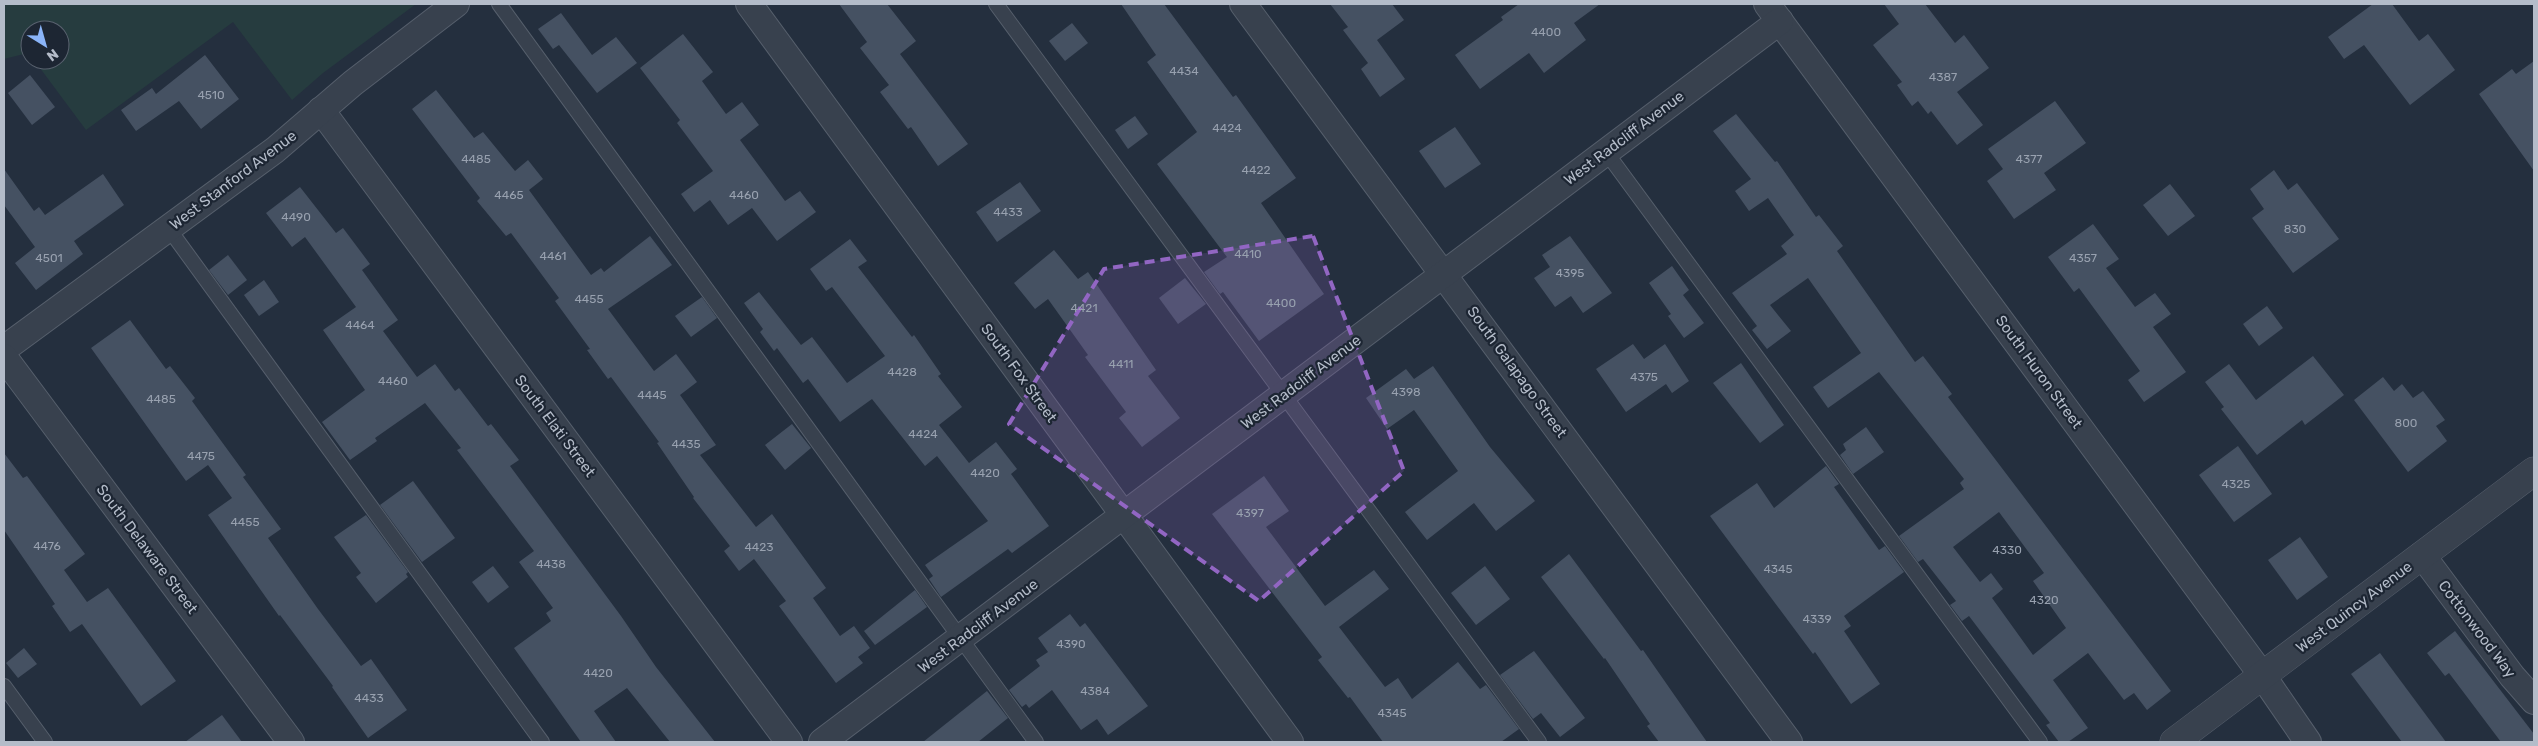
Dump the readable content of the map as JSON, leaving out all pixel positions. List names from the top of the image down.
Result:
{
  "streets": {
    "street": [
      "West Radcliff Avenue",
      "West Stanford Avenue",
      "South Galapago Street",
      "South Huron Street",
      "South Fox Street",
      "South Elati Street",
      "South Delaware Street",
      "West Quincy Avenue",
      "Cottonwood Way"
    ]
  },
  "crossings": [
    ["West Radcliff Avenue", "South Galapago Street"],
    ["West Radcliff Avenue", "South Huron Street"],
    ["West Radcliff Avenue", "South Fox Street"],
    ["West Stanford Avenue", "South Elati Street"],
    ["South Huron Street", "West Quincy Avenue"],
    ["West Quincy Avenue", "Cottonwood Way"]
  ],
  "house_numbers": [
    "4400",
    "4434",
    "4387",
    "4510",
    "4424",
    "4485",
    "4377",
    "4422",
    "4465",
    "4460",
    "4433",
    "4490",
    "830",
    "4410",
    "4461",
    "4501",
    "4357",
    "4395",
    "4455",
    "4400",
    "4421",
    "4464",
    "4411",
    "4428",
    "4375",
    "4460",
    "4398",
    "4445",
    "4485",
    "800",
    "4424",
    "4435",
    "4475",
    "4420",
    "4325",
    "4397",
    "4455",
    "4476",
    "4423",
    "4330",
    "4438",
    "4345",
    "4320",
    "4339",
    "4390",
    "4420",
    "4384",
    "4433",
    "4345"
  ],
  "north": "bottom right"
}
